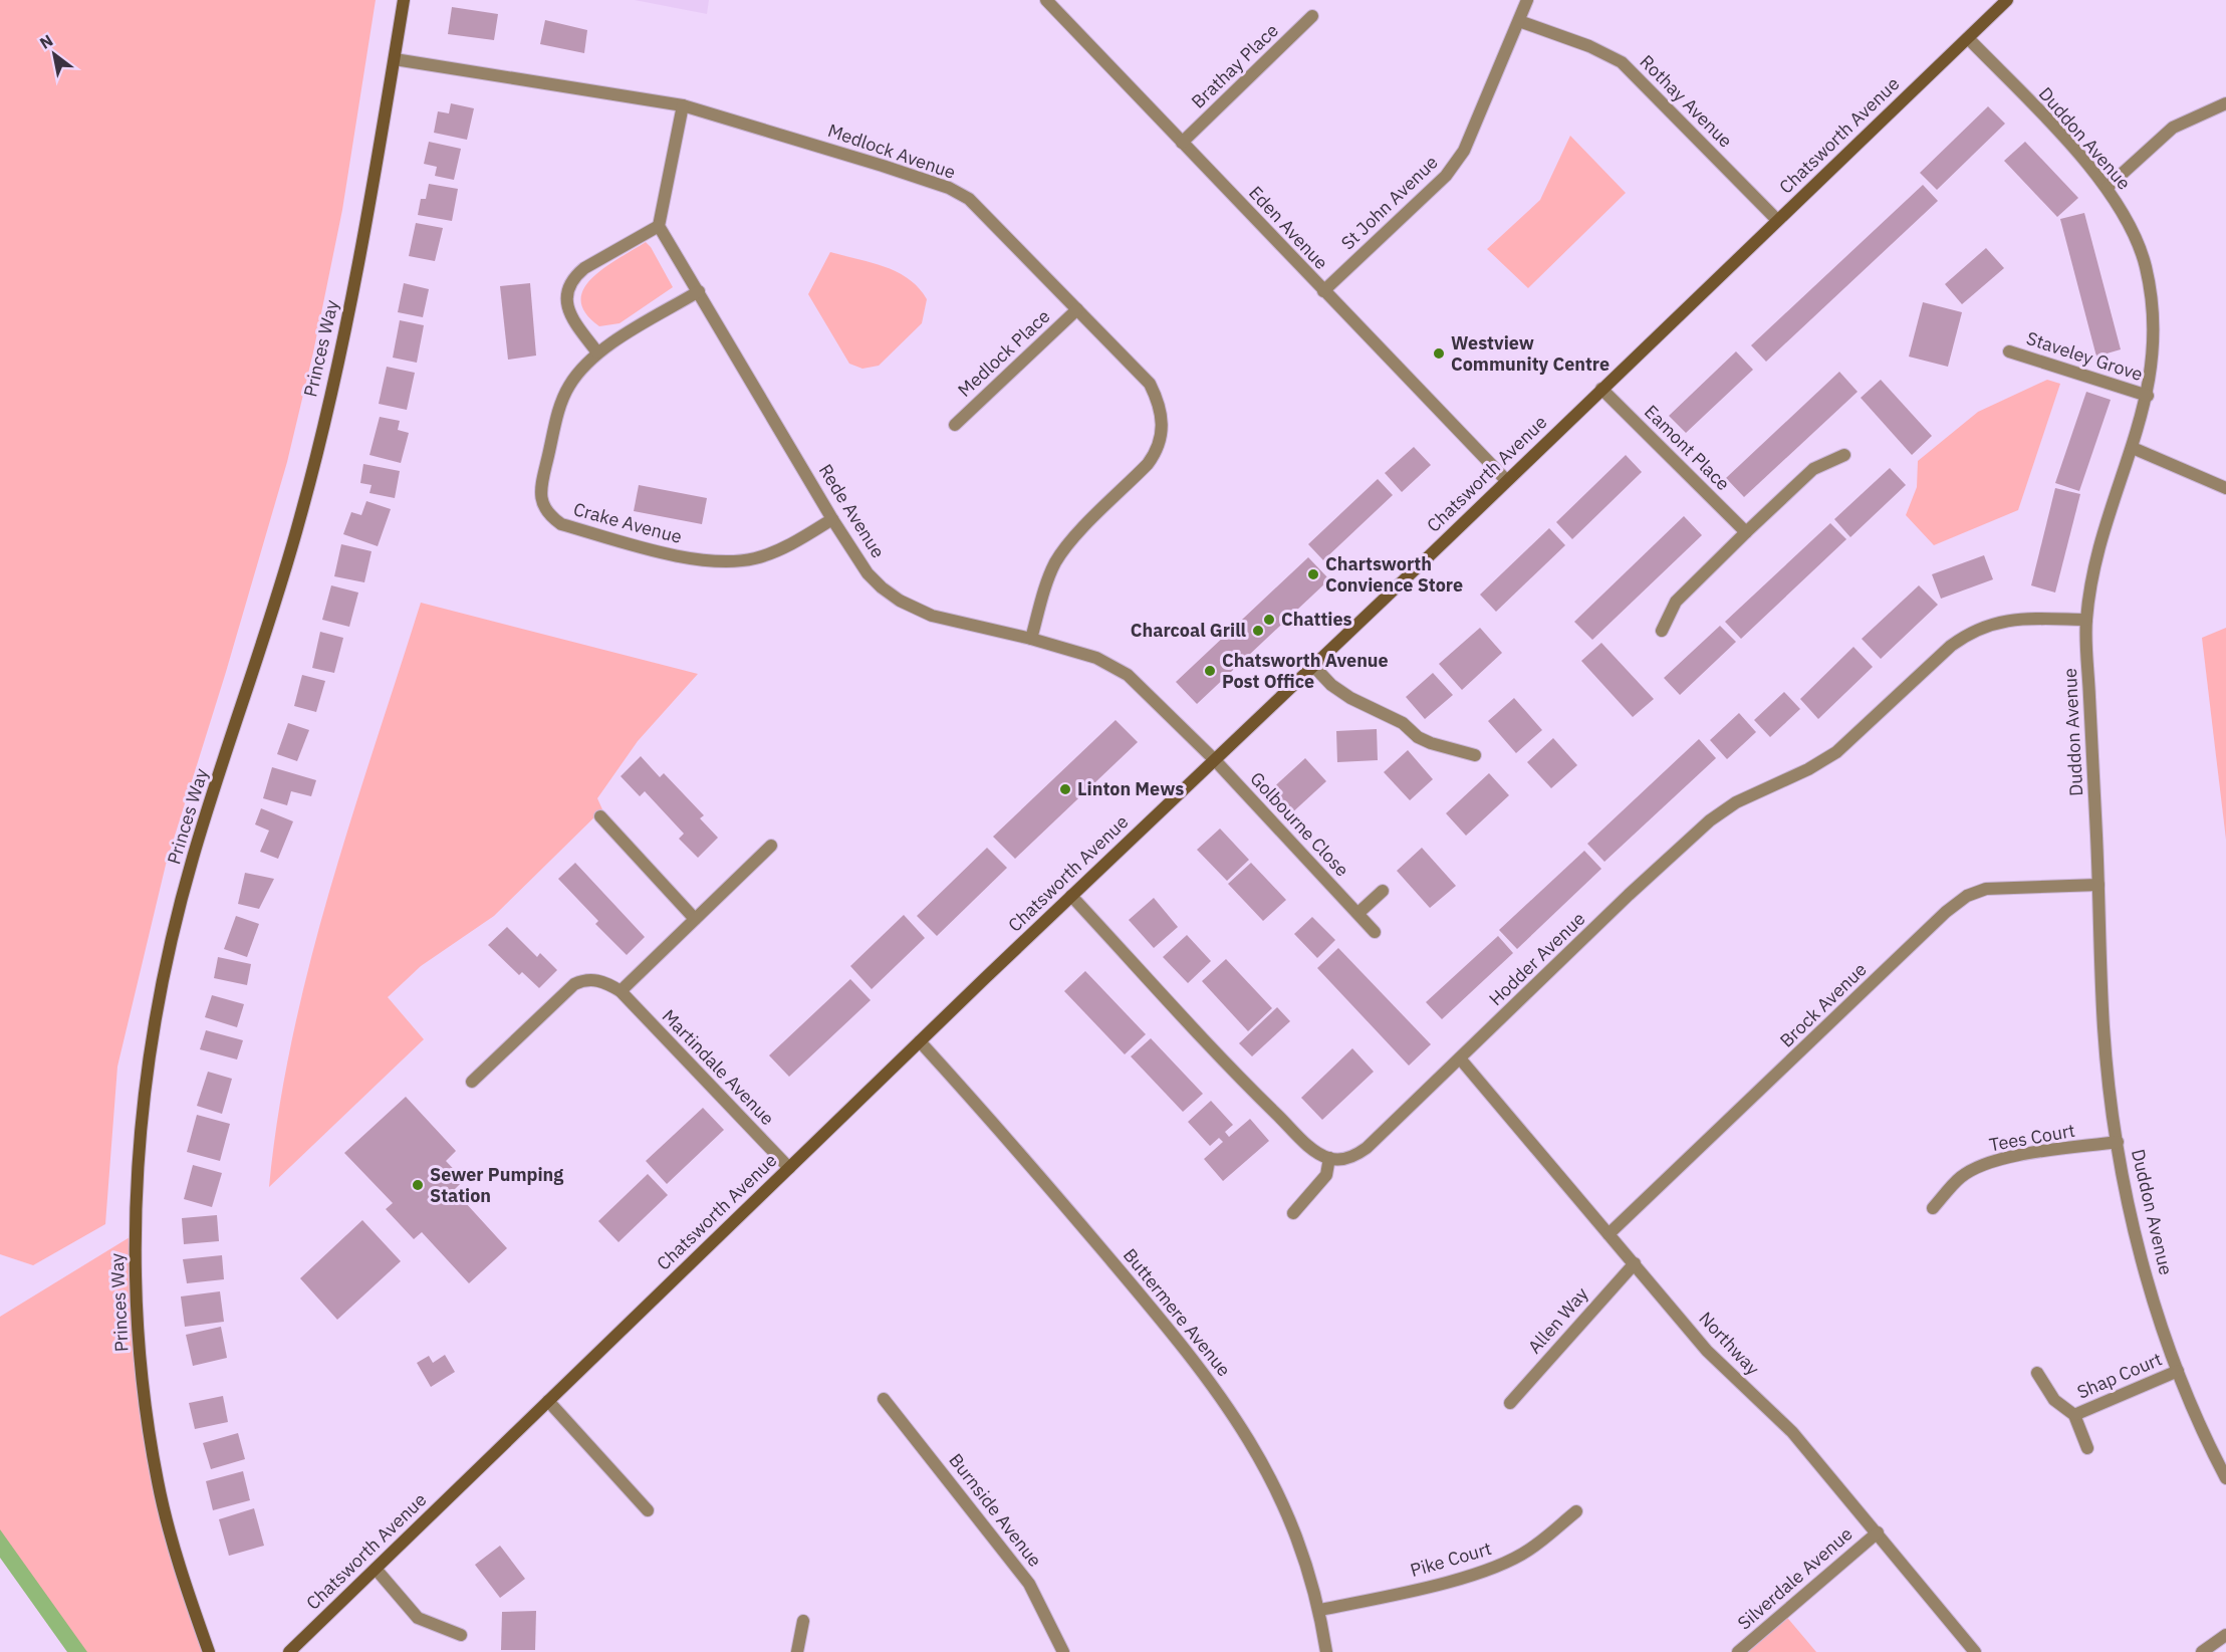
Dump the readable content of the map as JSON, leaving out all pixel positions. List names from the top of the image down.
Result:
{
  "streets": {
    "street": [
      "Brathay Place",
      "Rothay Avenue",
      "Chatsworth Avenue",
      "Duddon Avenue",
      "Medlock Avenue",
      "St John Avenue",
      "Eden Avenue",
      "Princes Way",
      "Medlock Place",
      "Staveley Grove",
      "Eamont Place",
      "Rede Avenue",
      "Crake Avenue",
      "Golbourne Close",
      "Hodder Avenue",
      "Brock Avenue",
      "Martindale Avenue",
      "Tees Court",
      "Buttermere Avenue",
      "Allen Way",
      "Northway",
      "Shap Court",
      "Burnside Avenue",
      "Pike Court",
      "Silverdale Avenue"
    ]
  },
  "crossings": [
    ["Brathay Place", "Eden Avenue"],
    ["Rothay Avenue", "Chatsworth Avenue"],
    ["Rothay Avenue", "St John Avenue"],
    ["Chatsworth Avenue", "Duddon Avenue"],
    ["Chatsworth Avenue", "Eden Avenue"],
    ["Chatsworth Avenue", "Eamont Place"],
    ["Chatsworth Avenue", "Rede Avenue"],
    ["Chatsworth Avenue", "Golbourne Close"],
    ["Chatsworth Avenue", "Martindale Avenue"],
    ["Chatsworth Avenue", "Buttermere Avenue"],
    ["Duddon Avenue", "Staveley Grove"],
    ["Duddon Avenue", "Hodder Avenue"],
    ["Duddon Avenue", "Brock Avenue"],
    ["Duddon Avenue", "Tees Court"],
    ["Duddon Avenue", "Shap Court"],
    ["Medlock Avenue", "Princes Way"],
    ["Medlock Avenue", "Medlock Place"],
    ["Medlock Avenue", "Rede Avenue"],
    ["St John Avenue", "Eden Avenue"],
    ["Rede Avenue", "Crake Avenue"],
    ["Rede Avenue", "Golbourne Close"],
    ["Hodder Avenue", "Northway"],
    ["Brock Avenue", "Northway"],
    ["Buttermere Avenue", "Pike Court"],
    ["Allen Way", "Northway"],
    ["Northway", "Silverdale Avenue"]
  ],
  "places": [
    "Westview Community Centre",
    "Chartsworth Convience Store",
    "Chatties",
    "Charcoal Grill",
    "Chatsworth Avenue Post Office",
    "Linton Mews",
    "Sewer Pumping Station"
  ],
  "north": "top left"
}
